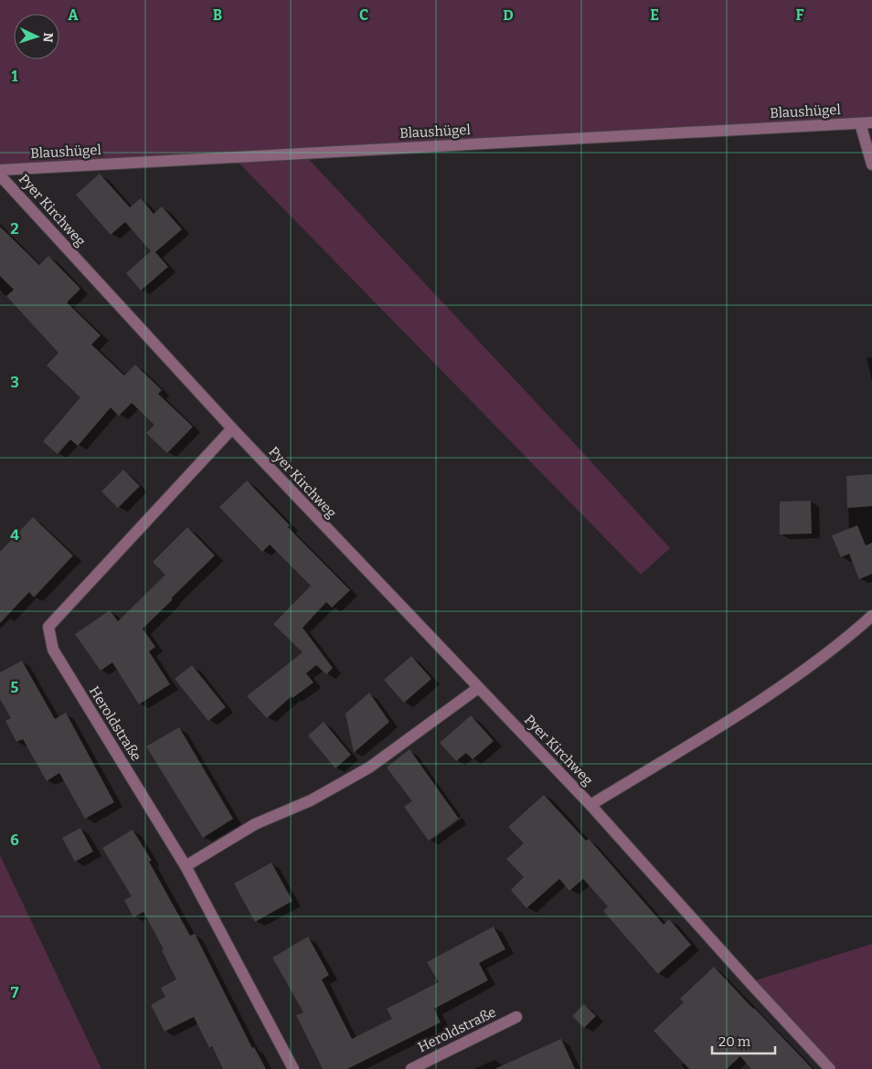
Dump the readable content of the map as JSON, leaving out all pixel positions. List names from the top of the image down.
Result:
{
  "streets": {
    "street": ["Blaushügel", "Pyer Kirchweg", "Heroldstraße"]
  },
  "crossings": [
    ["Pyer Kirchweg", "Heroldstraße"]
  ],
  "scale_bar": "20 m",
  "north": "right",
  "grid": {
    "columns": [
      "A",
      "B",
      "C",
      "D",
      "E",
      "F"
    ],
    "rows": [
      "1",
      "2",
      "3",
      "4",
      "5",
      "6",
      "7"
    ]
  }
}
